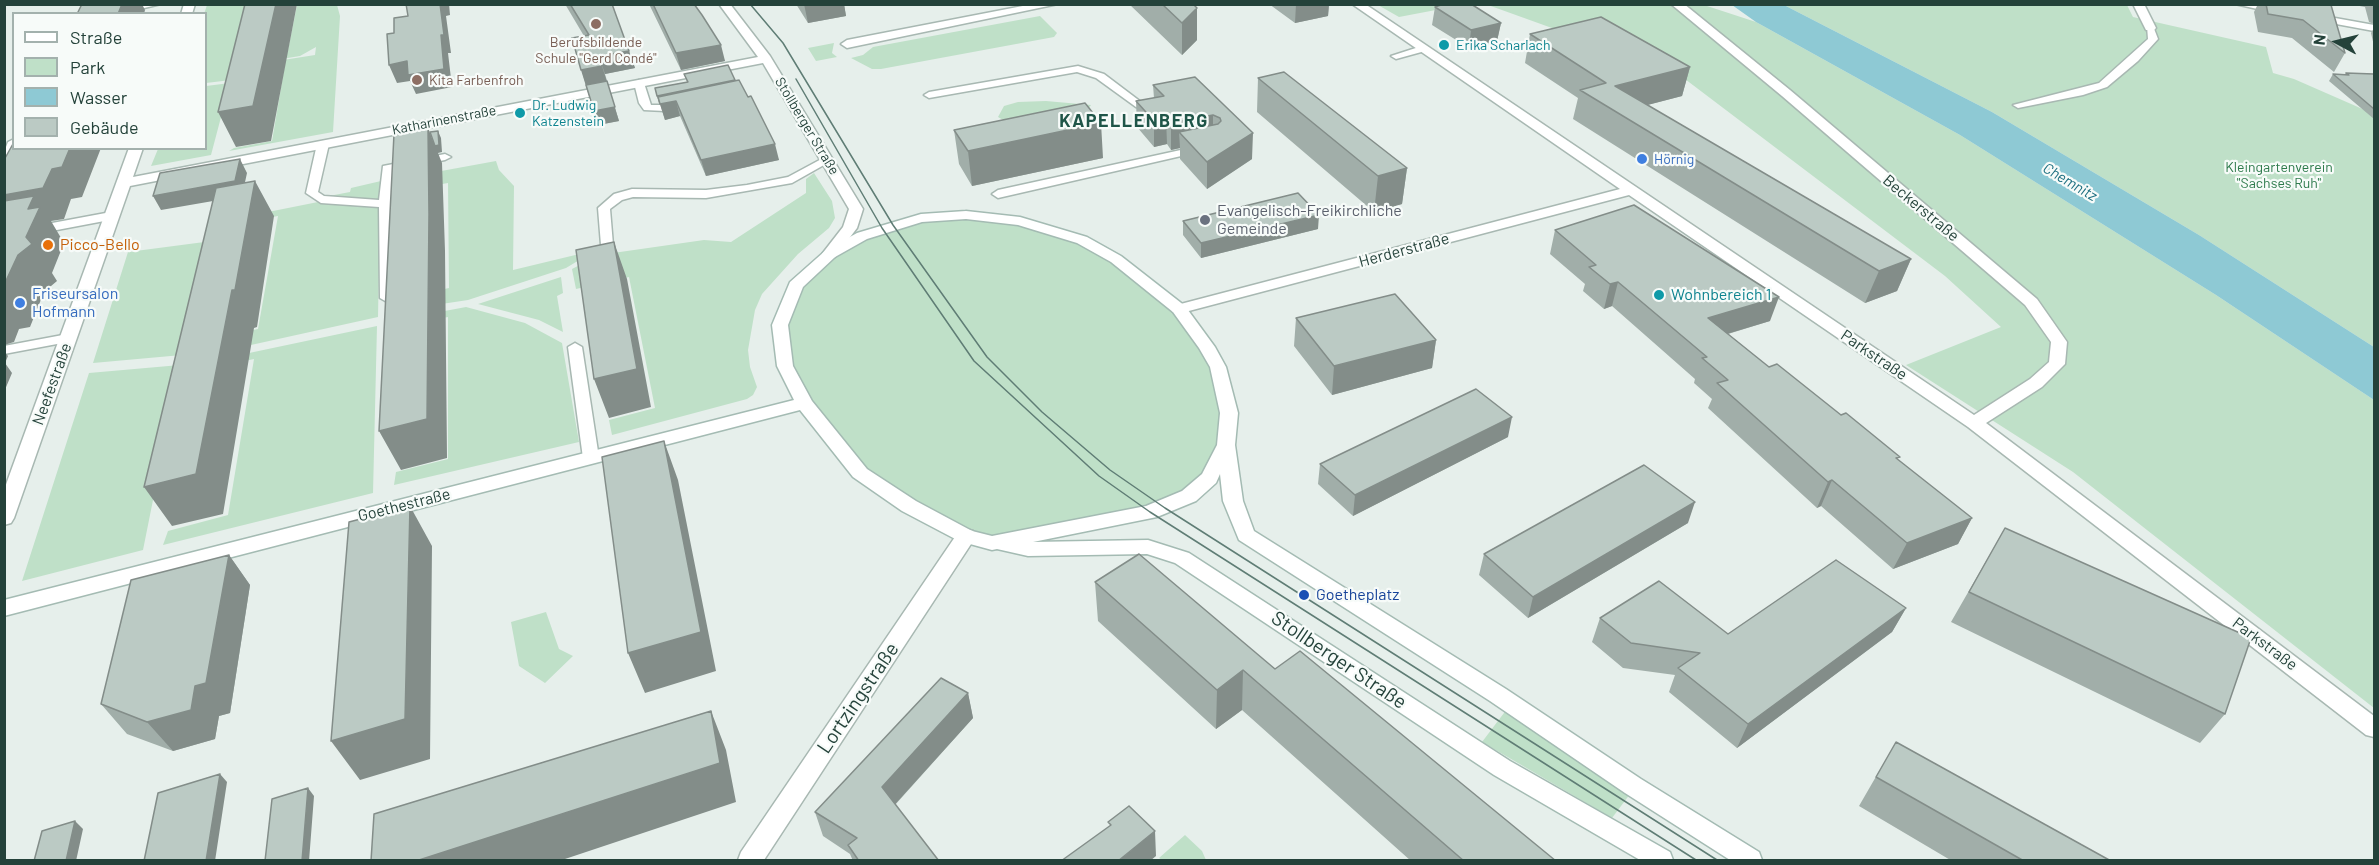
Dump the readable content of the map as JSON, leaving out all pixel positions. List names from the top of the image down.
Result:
{
  "streets": {
    "street": [
      "Katharinenstraße",
      "Stollberger Straße",
      "Beckerstraße",
      "Herderstraße",
      "Parkstraße",
      "Neefestraße",
      "Goethestraße",
      "Lortzingstraße"
    ]
  },
  "crossings": [
    ["Katharinenstraße", "Stollberger Straße"],
    ["Katharinenstraße", "Neefestraße"],
    ["Beckerstraße", "Parkstraße"],
    ["Herderstraße", "Parkstraße"]
  ],
  "districts": ["KAPELLENBERG"],
  "water": ["Chemnitz"],
  "parks": ["Kleingartenverein \"Sachses Ruh\""],
  "places": [
    "Berufsbildende Schule \"Gerd Condé\"",
    "Erika Scharlach",
    "Kita Farbenfroh",
    "Dr. Ludwig Katzenstein",
    "Hörnig",
    "Evangelisch-Freikirchliche Gemeinde",
    "Picco-Bello",
    "Wohnbereich 1",
    "Friseursalon Hofmann",
    "Goetheplatz"
  ],
  "legend": [
    "Straße",
    "Park",
    "Wasser",
    "Gebäude"
  ],
  "north": "left"
}
